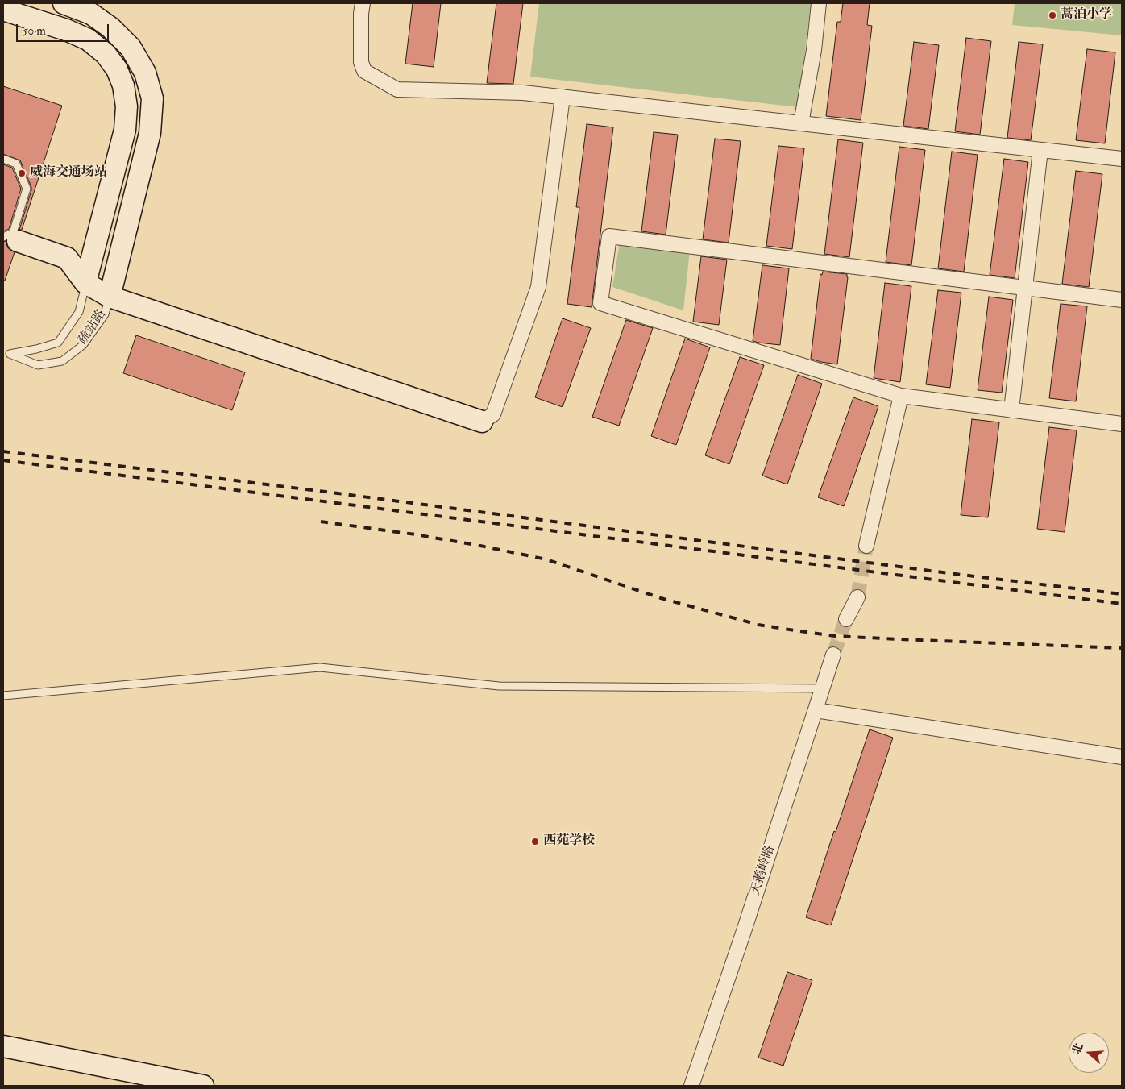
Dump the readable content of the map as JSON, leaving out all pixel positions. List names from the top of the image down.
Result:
{
  "streets": {
    "street": ["疏站路", "天鹅岭路"]
  },
  "places": ["蒿泊小学", "威海交通场站", "西苑学校"],
  "scale_bar": "50 m",
  "north": "left"
}
